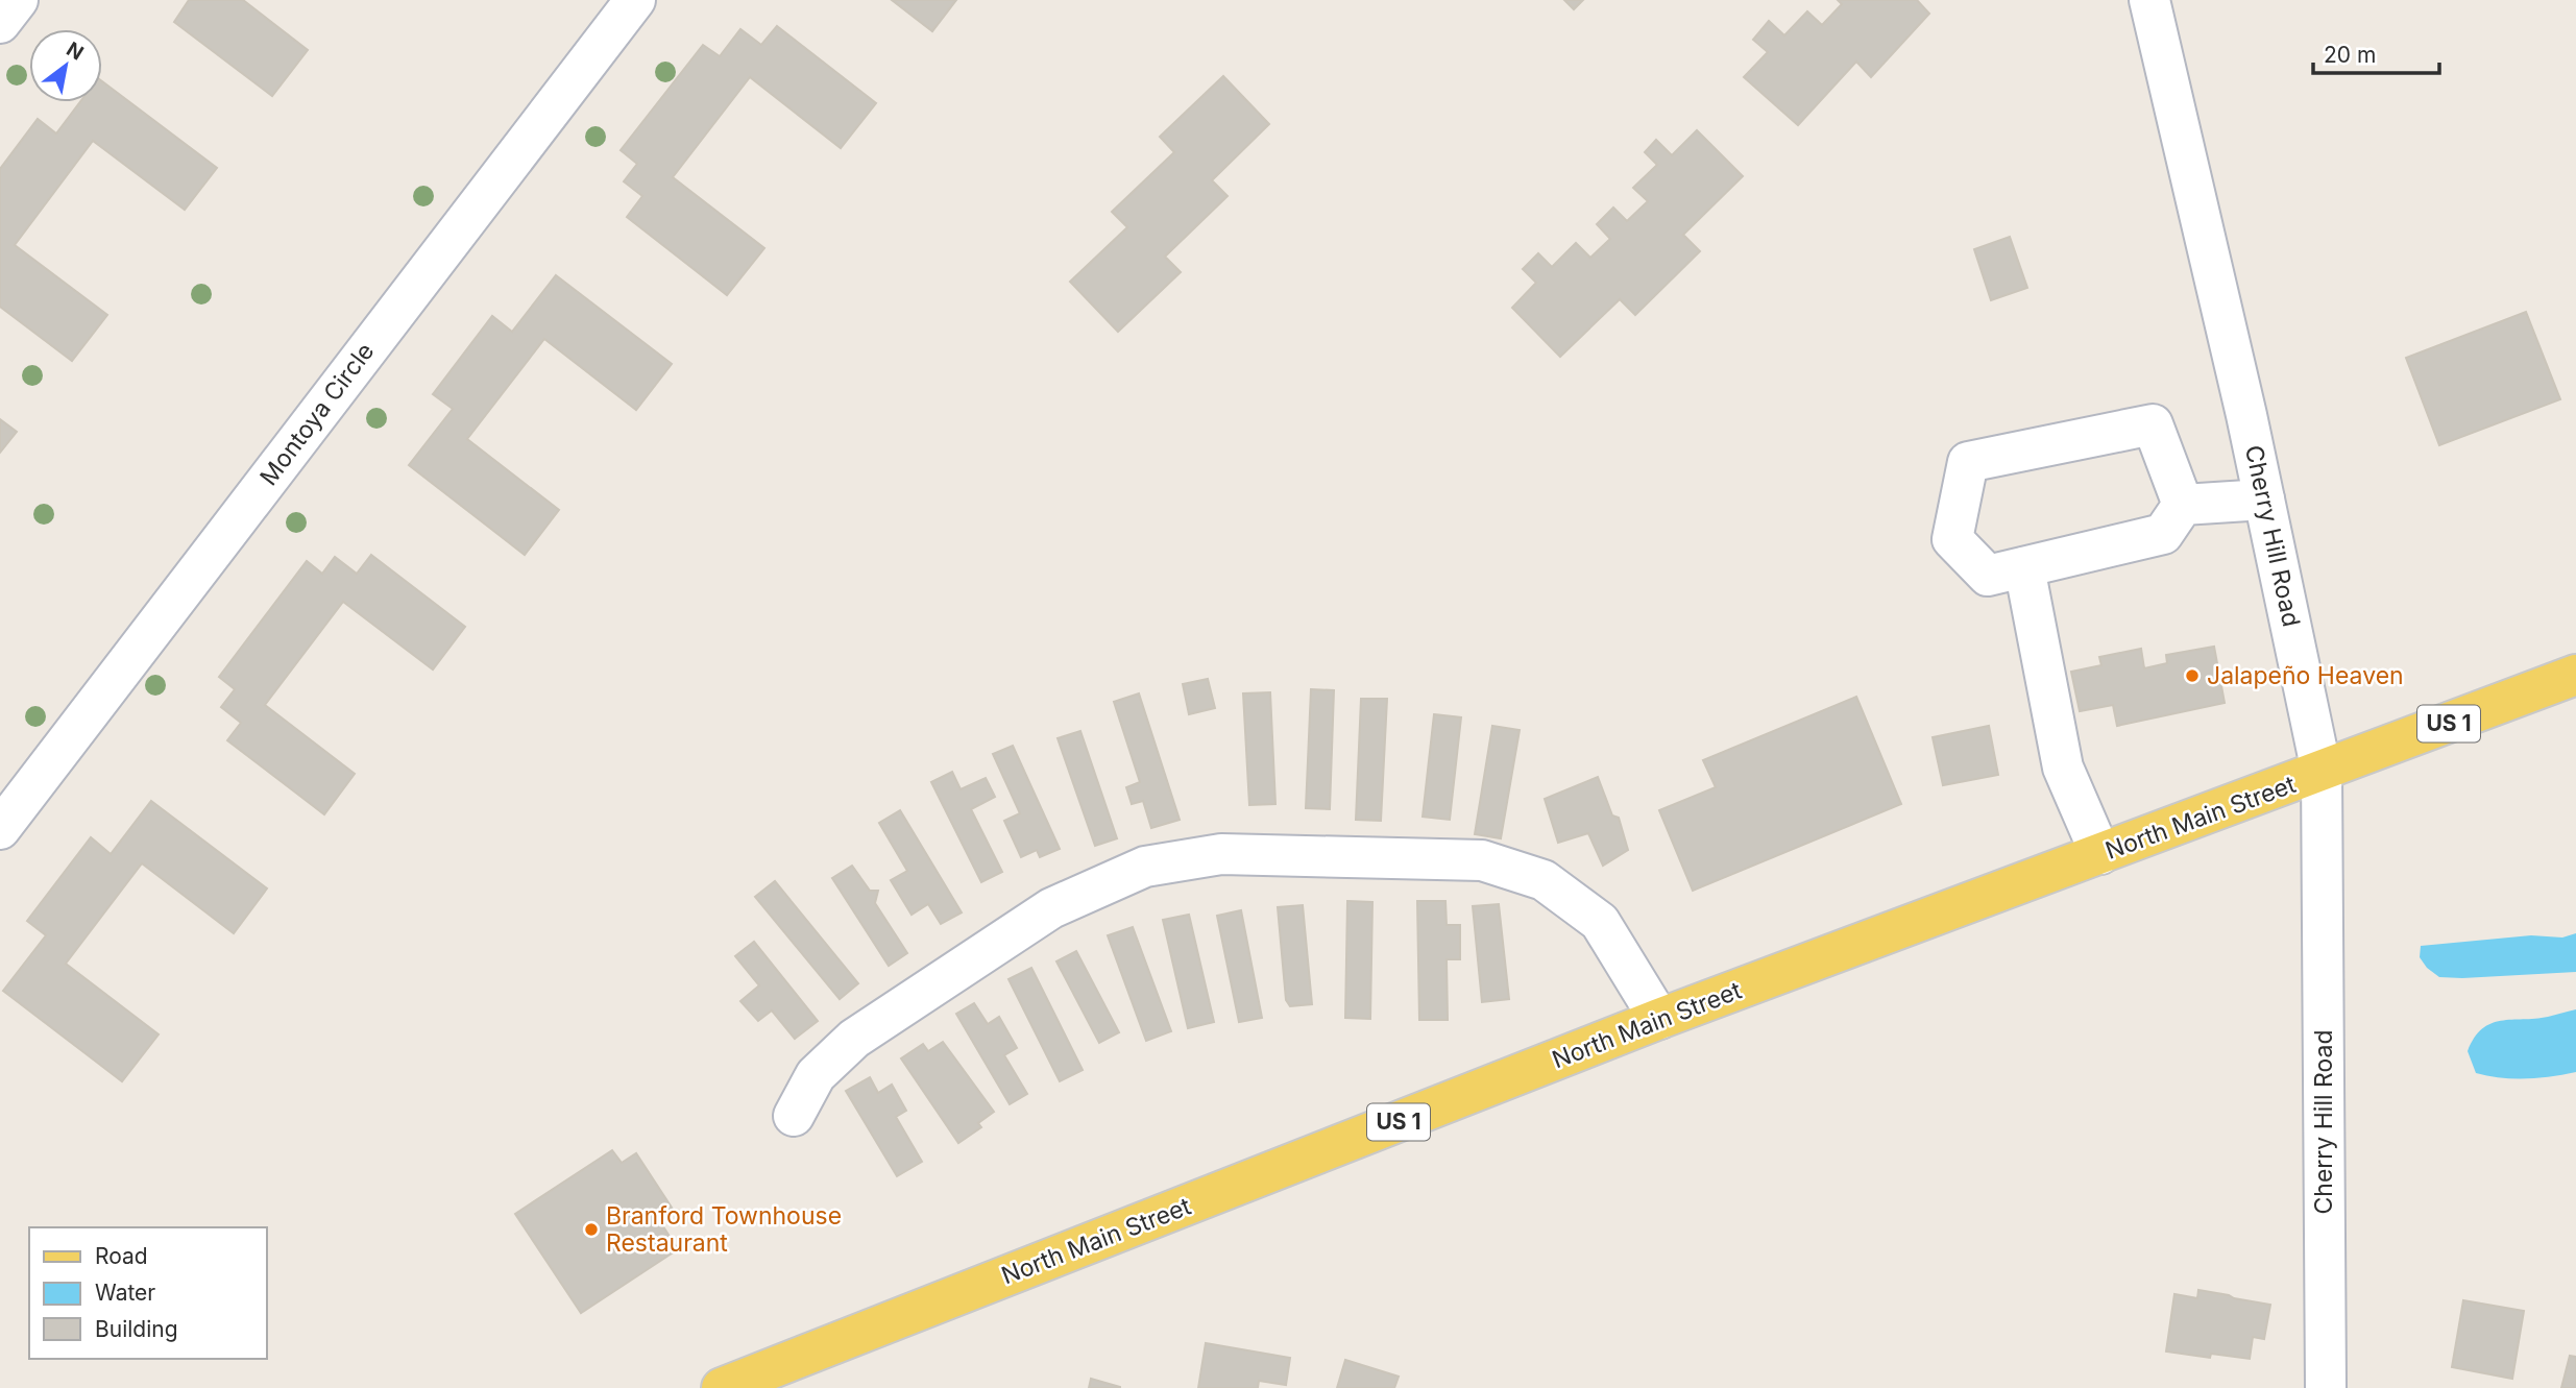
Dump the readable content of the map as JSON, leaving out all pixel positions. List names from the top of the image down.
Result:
{
  "streets": {
    "main road": ["US 1", "North Main Street"],
    "street": ["Montoya Circle", "Cherry Hill Road"]
  },
  "crossings": [
    ["Cherry Hill Road", "North Main Street"]
  ],
  "places": ["Jalapeño Heaven", "Branford Townhouse Restaurant"],
  "legend": ["Road", "Water", "Building"],
  "scale_bar": "20 m",
  "north": "top right"
}
